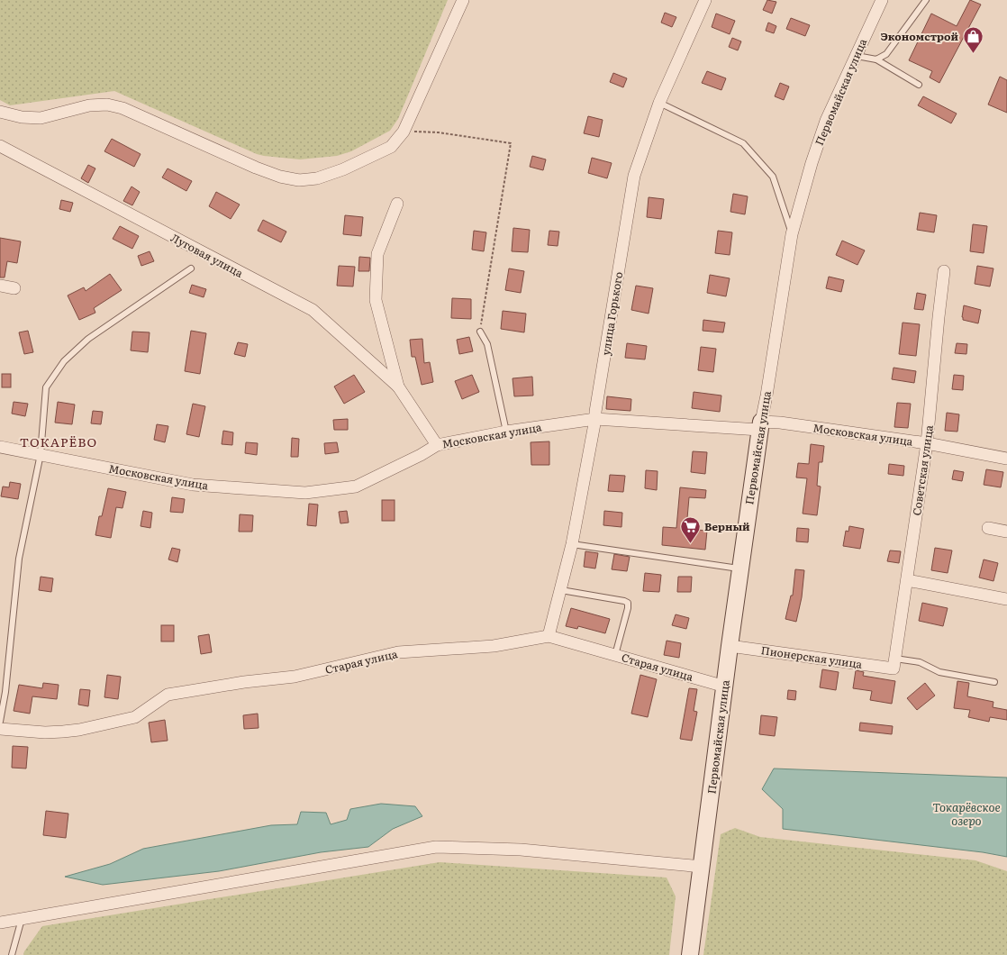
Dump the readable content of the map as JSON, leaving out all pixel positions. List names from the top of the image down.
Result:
{
  "streets": {
    "street": [
      "Первомайская улица",
      "Луговая улица",
      "улица Горького",
      "Московская улица",
      "Советская улица",
      "Пионерская улица",
      "Старая улица"
    ]
  },
  "crossings": [
    ["Первомайская улица", "Московская улица"],
    ["Первомайская улица", "Пионерская улица"],
    ["Первомайская улица", "Старая улица"],
    ["улица Горького", "Московская улица"],
    ["улица Горького", "Старая улица"],
    ["Московская улица", "Советская улица"],
    ["Советская улица", "Пионерская улица"]
  ],
  "districts": ["ТОКАРЁВО"],
  "water": ["Токарёвское озеро"],
  "places": {
    "shop": ["Экономстрой"],
    "supermarket": ["Верный"]
  }
}
